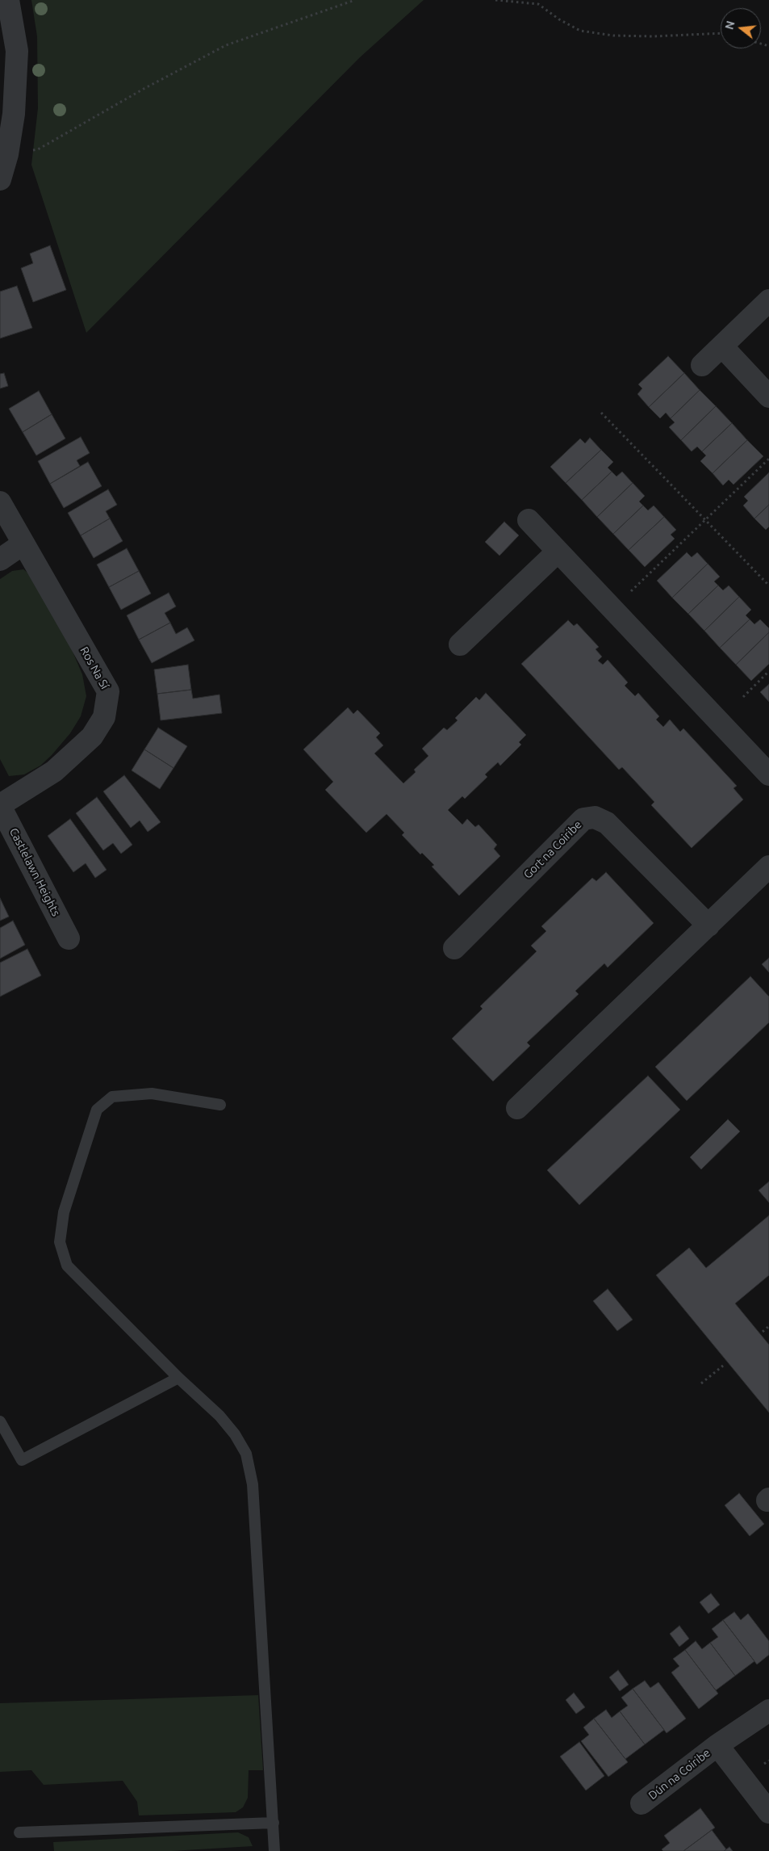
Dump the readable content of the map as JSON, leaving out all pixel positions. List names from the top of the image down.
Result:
{
  "streets": {
    "street": [
      "Ros Na Sí",
      "Gort na Coiribe",
      "Castlelawn Heights",
      "Dún na Coiribe"
    ]
  },
  "crossings": [
    ["Ros Na Sí", "Castlelawn Heights"]
  ],
  "north": "left"
}
